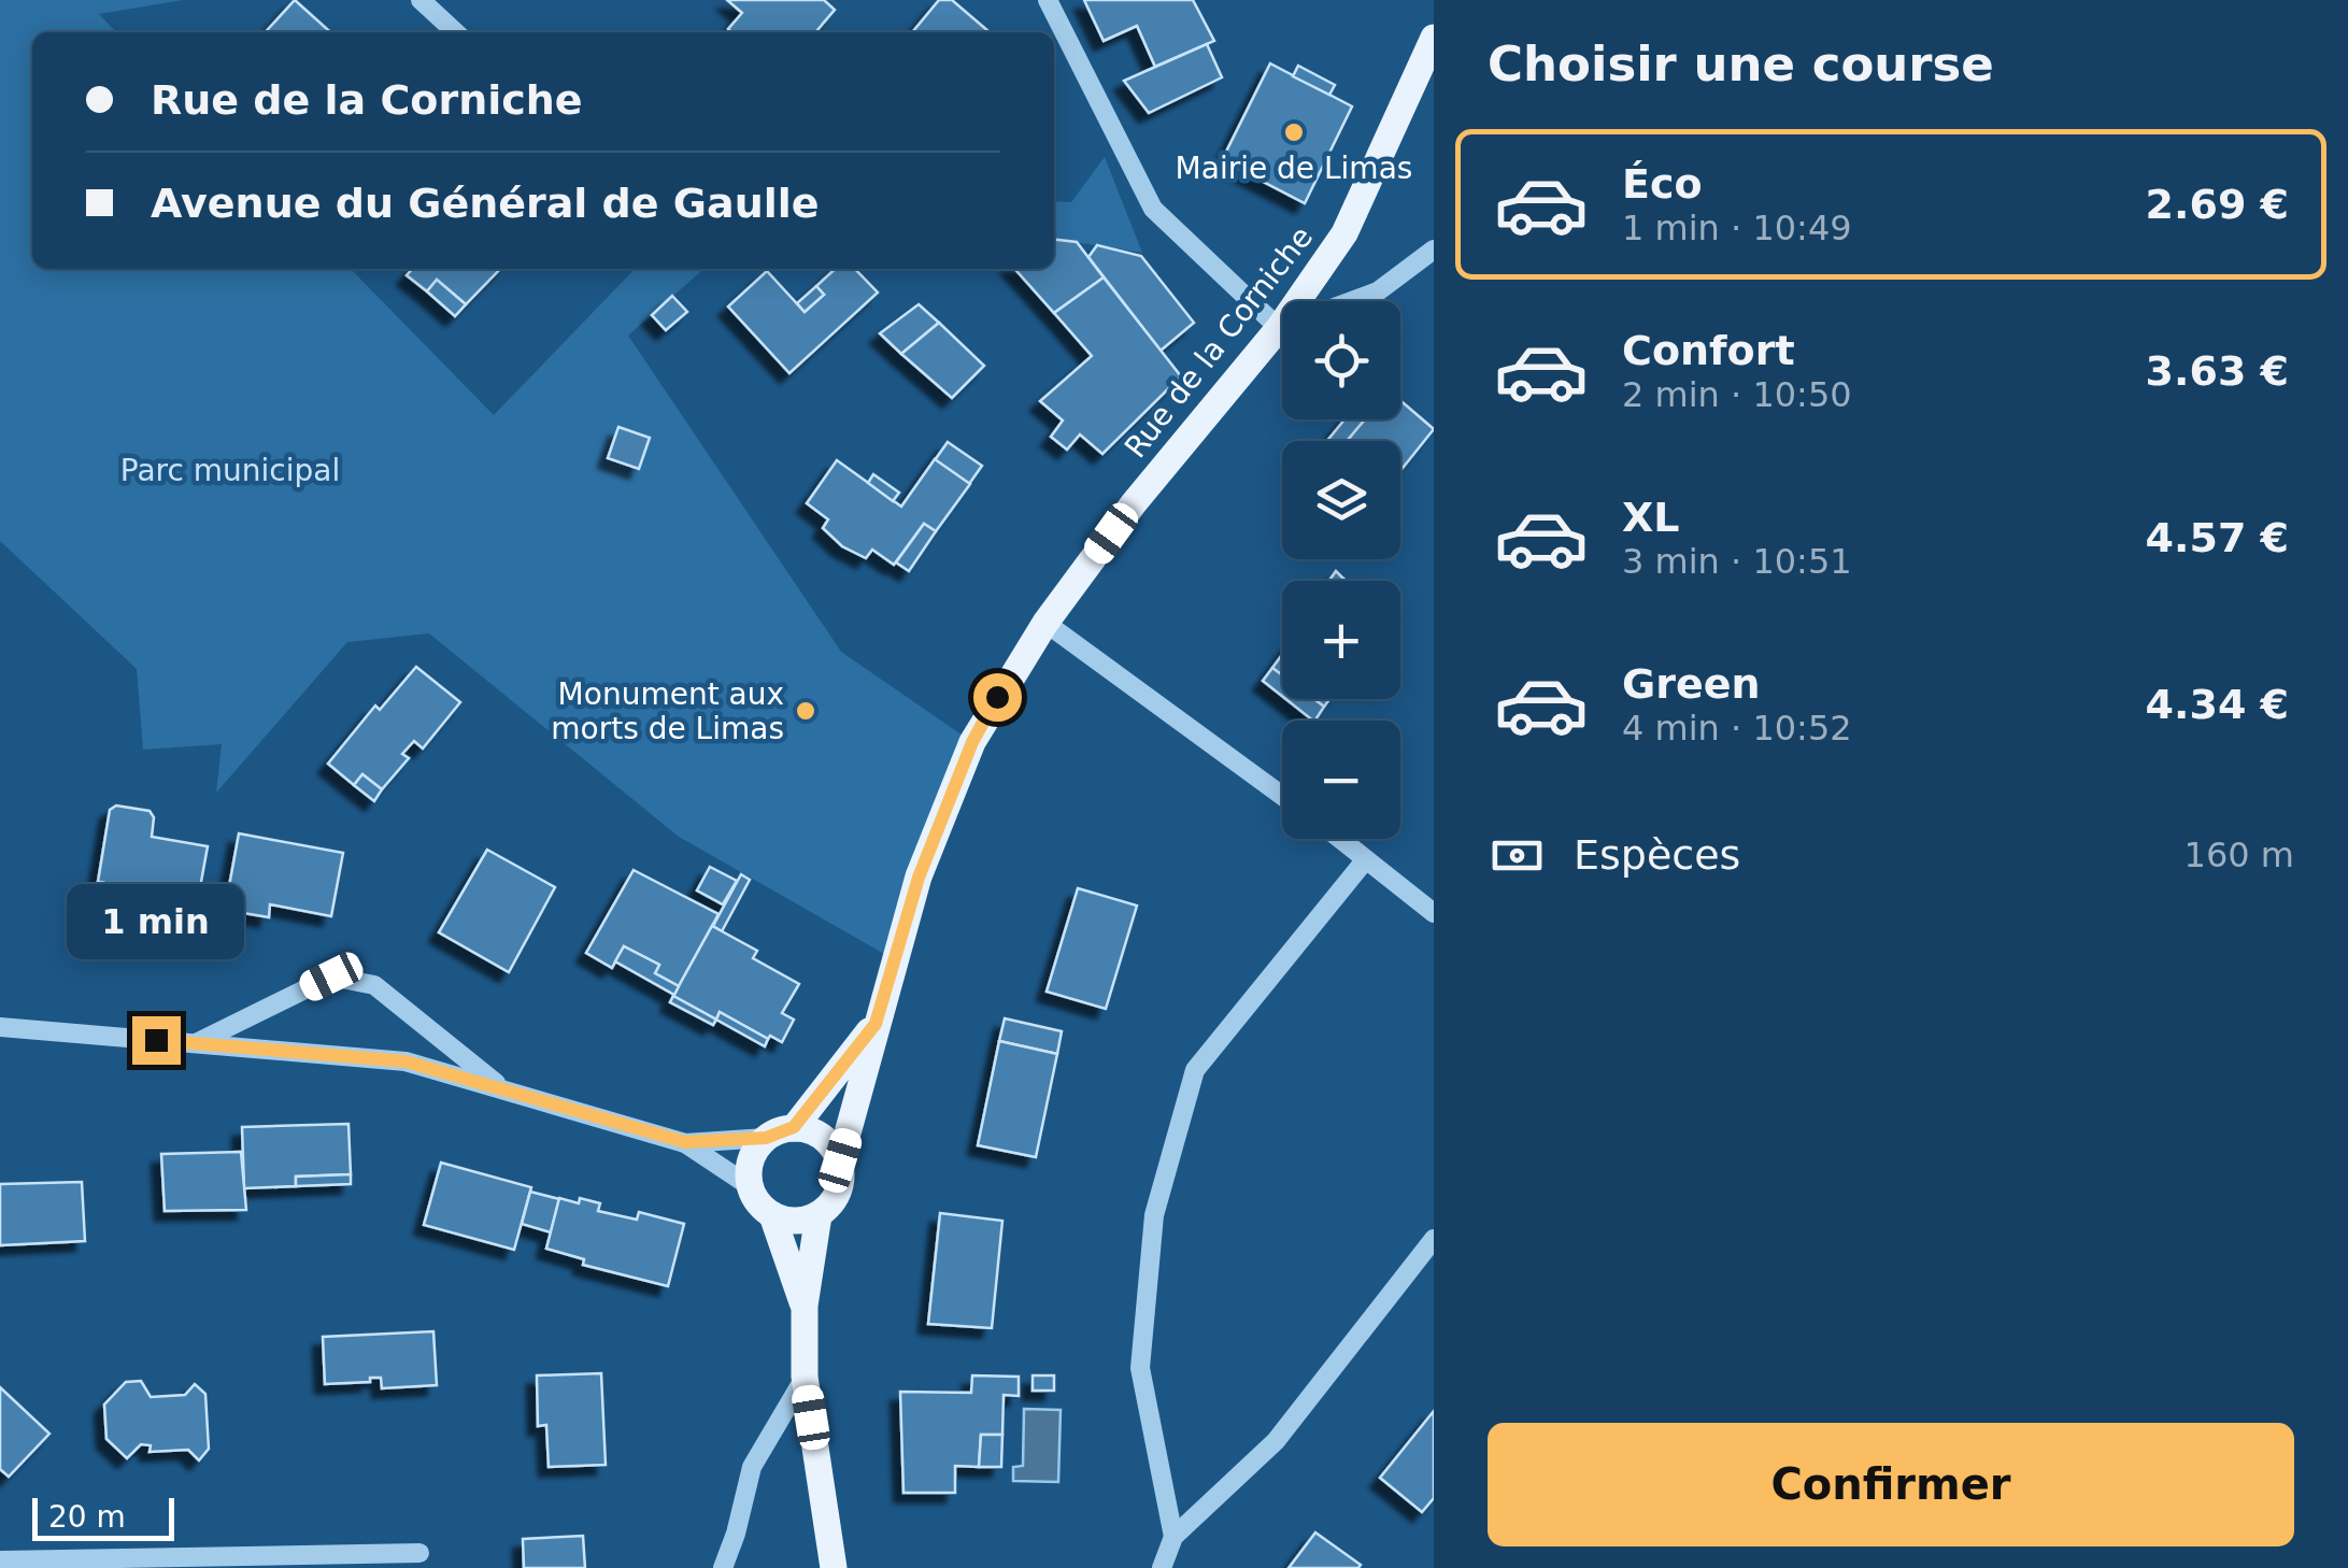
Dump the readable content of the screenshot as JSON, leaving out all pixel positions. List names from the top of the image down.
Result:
{
  "streets": {
    "main road": ["Rue de la Corniche"]
  },
  "parks": ["Parc municipal"],
  "places": ["Mairie de Limas", "Monument aux morts de Limas"],
  "scale_bar": "20 m",
  "page": {
    "heading": "Choisir une course",
    "banner": ["Rue de la Corniche", "Avenue du Général de Gaulle"],
    "list": [
      {
        "name": "Éco",
        "note": "1 min · 10:49",
        "value": "2.69 €"
      },
      {
        "name": "Confort",
        "note": "2 min · 10:50",
        "value": "3.63 €"
      },
      {
        "name": "XL",
        "note": "3 min · 10:51",
        "value": "4.57 €"
      },
      {
        "name": "Green",
        "note": "4 min · 10:52",
        "value": "4.34 €"
      }
    ],
    "map_buttons": ["+", "−"],
    "pay": ["Espèces", "160 m"],
    "bubble": "1 min",
    "buttons": "Confirmer",
    "scale": "20 m"
  }
}
